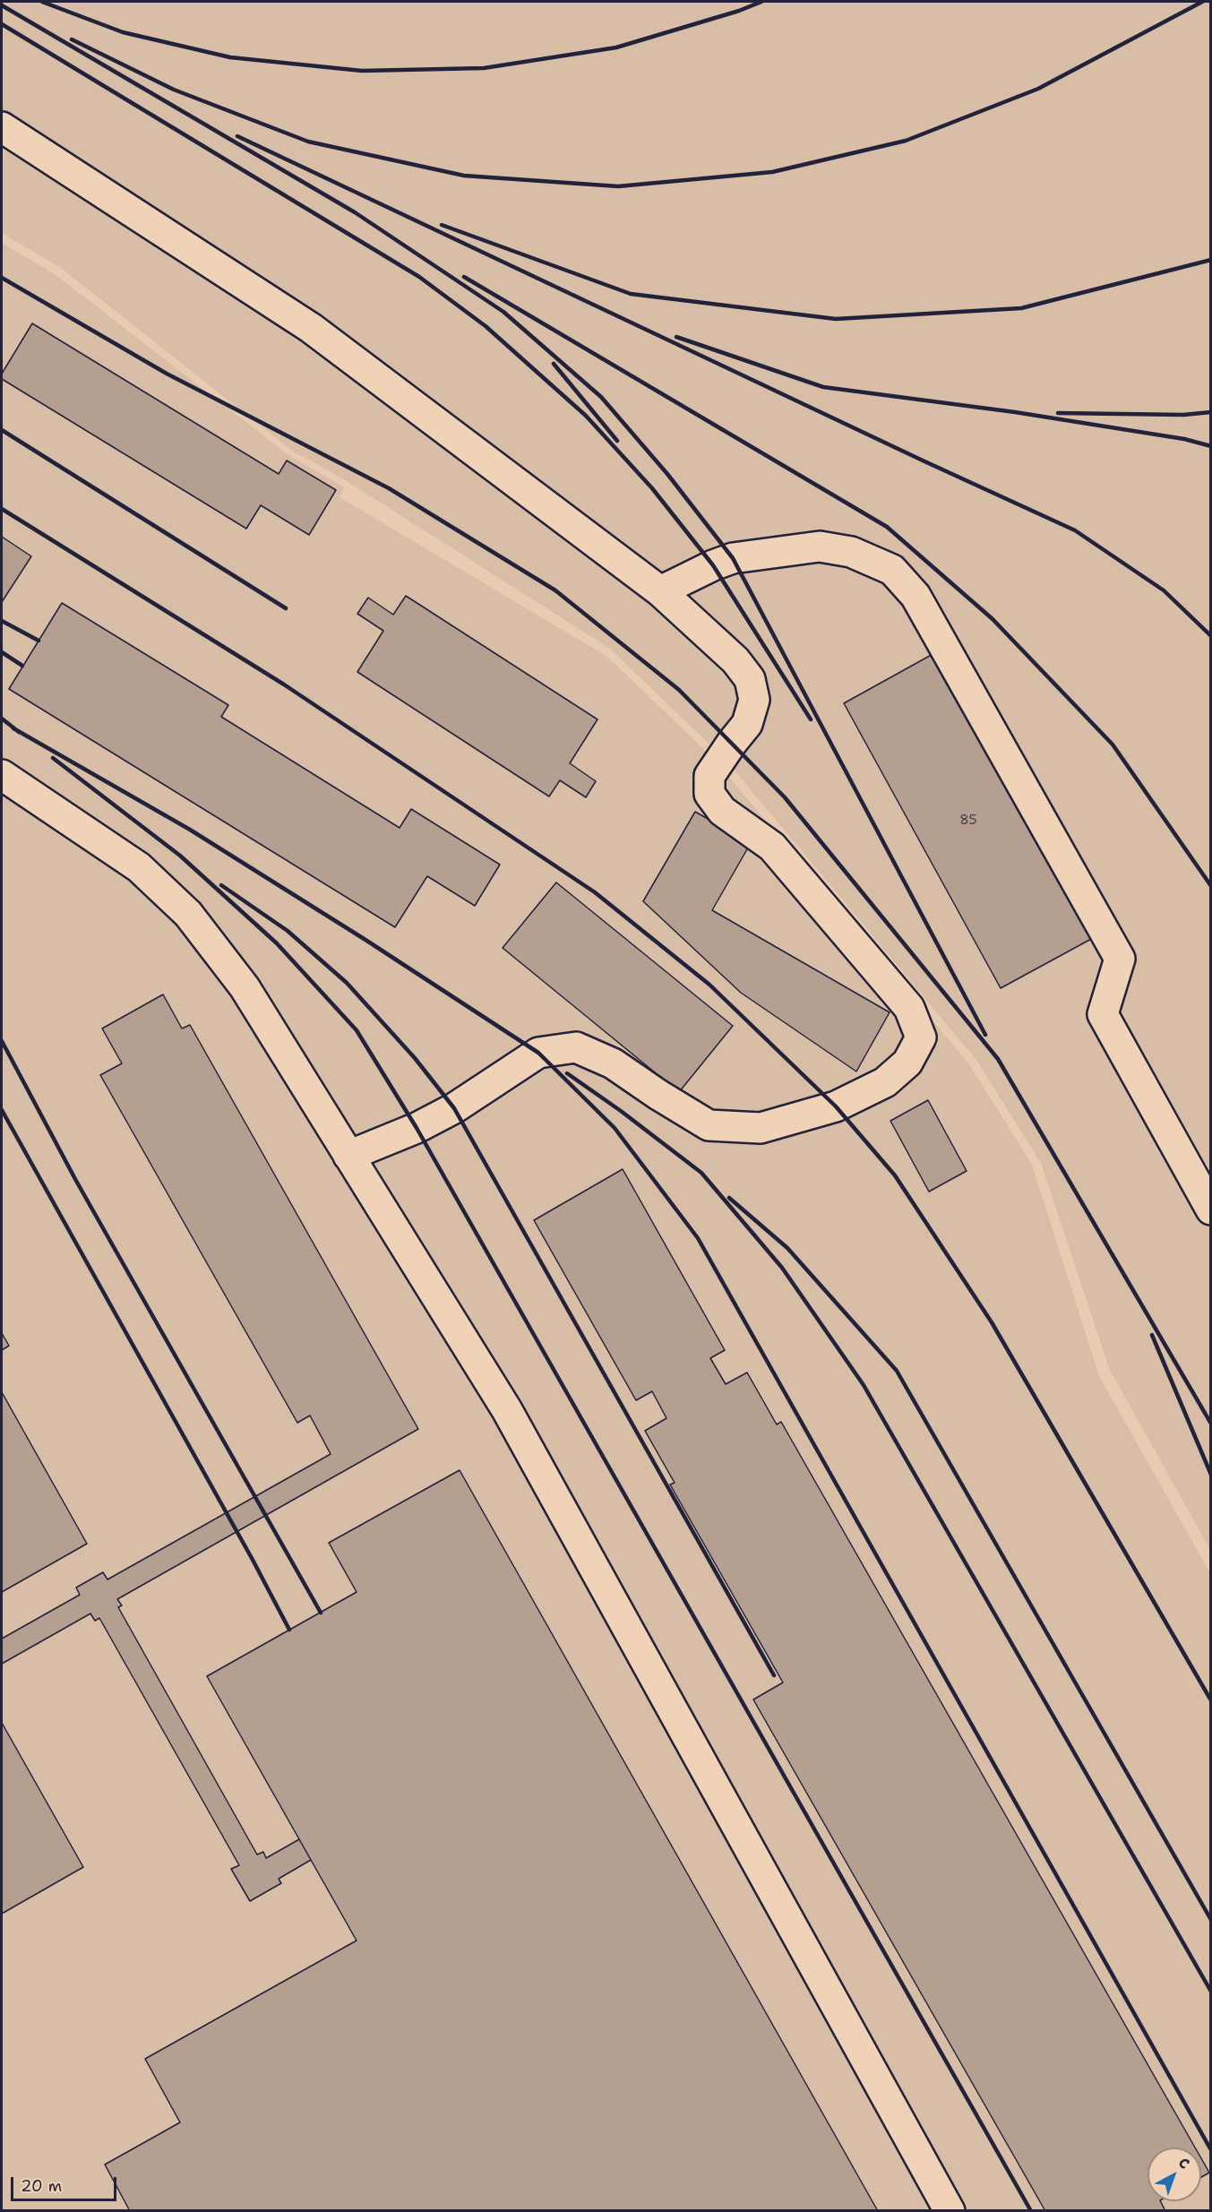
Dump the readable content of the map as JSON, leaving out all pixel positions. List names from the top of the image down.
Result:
{
  "house_numbers": ["85"],
  "scale_bar": "20 m",
  "north": "top right"
}
